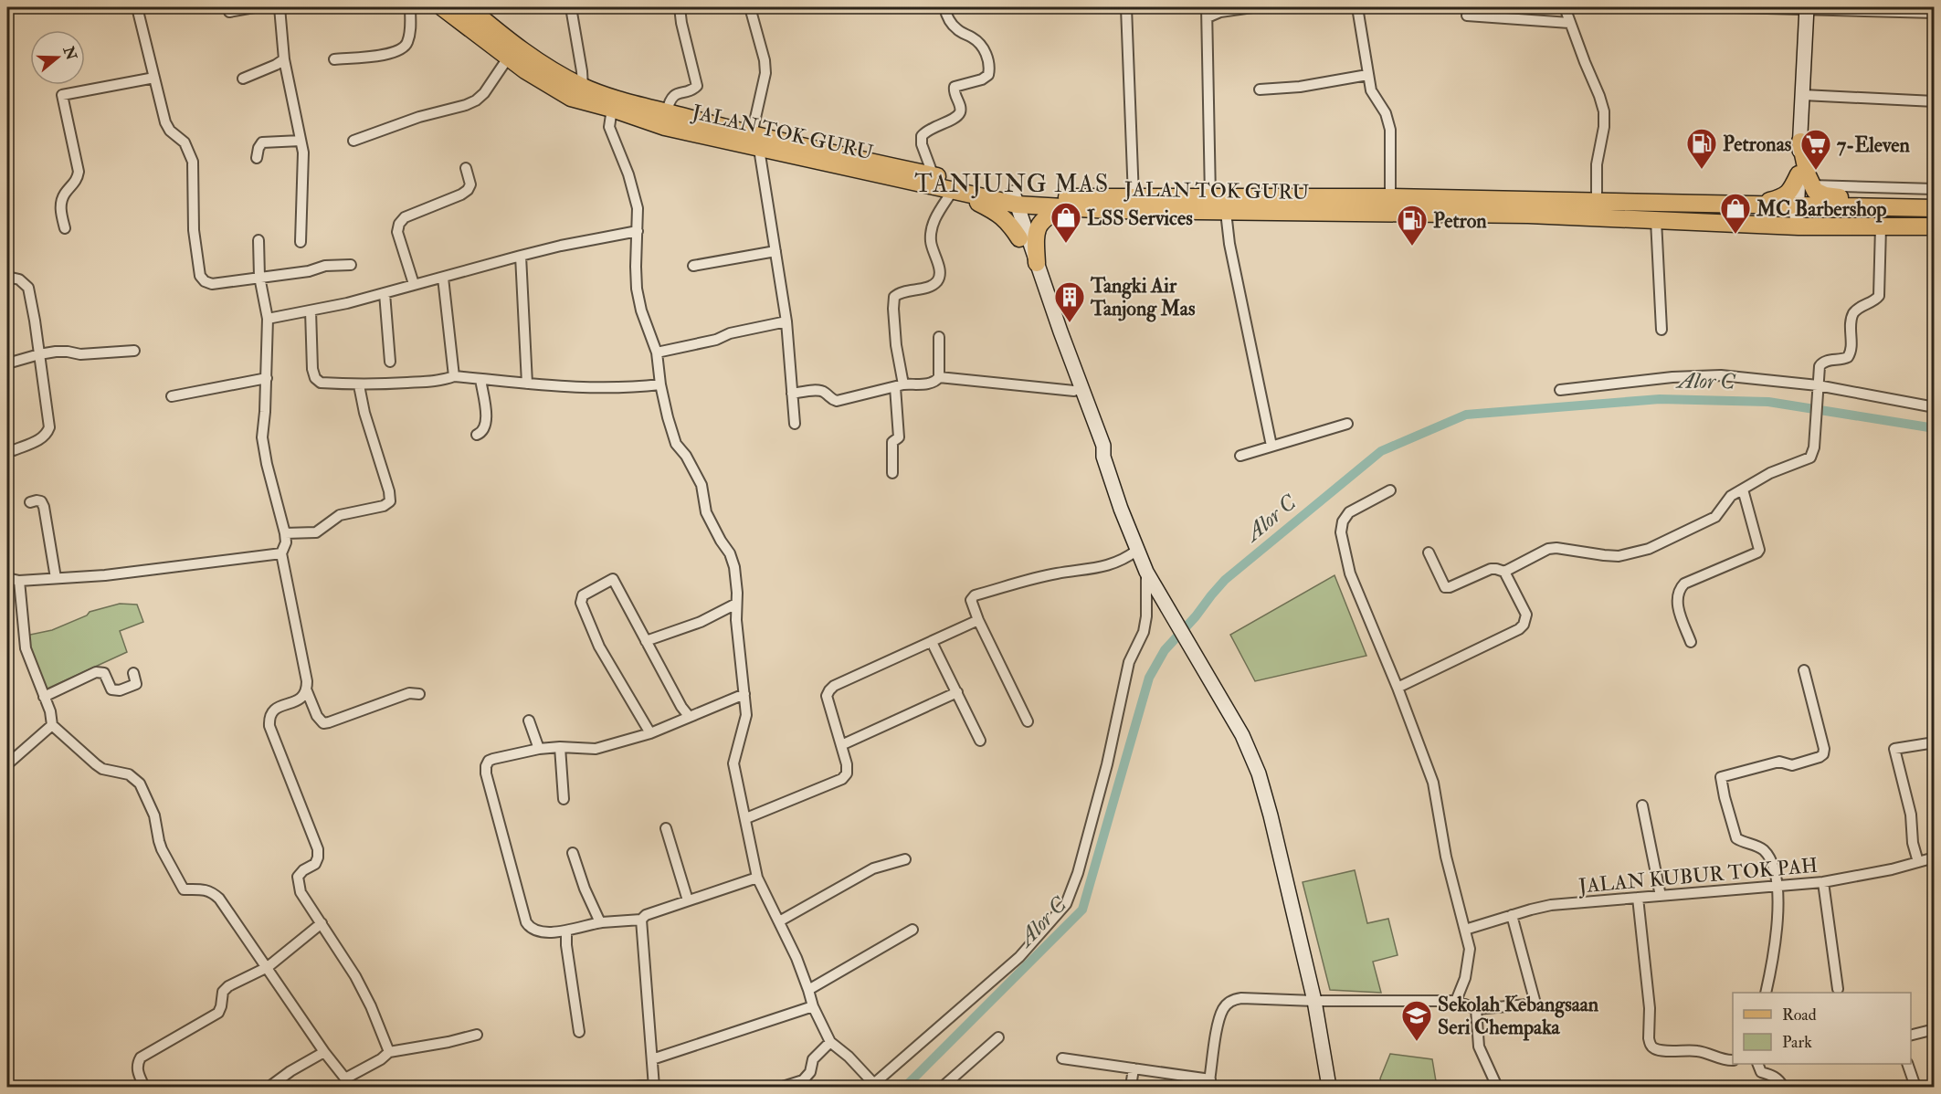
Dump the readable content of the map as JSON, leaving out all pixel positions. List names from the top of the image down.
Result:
{
  "streets": {
    "main road": ["JALAN TOK GURU"],
    "street": ["JALAN KUBUR TOK PAH"]
  },
  "districts": ["TANJUNG MAS"],
  "water": ["Alor C"],
  "places": {
    "fuel station": ["Petronas", "Petron"],
    "supermarket": ["7-Eleven"],
    "shop": ["MC Barbershop", "LSS Services"],
    "building": ["Tangki Air Tanjong Mas"],
    "school or university": ["Sekolah Kebangsaan Seri Chempaka"]
  },
  "legend": ["Road", "Park"],
  "north": "right"
}
